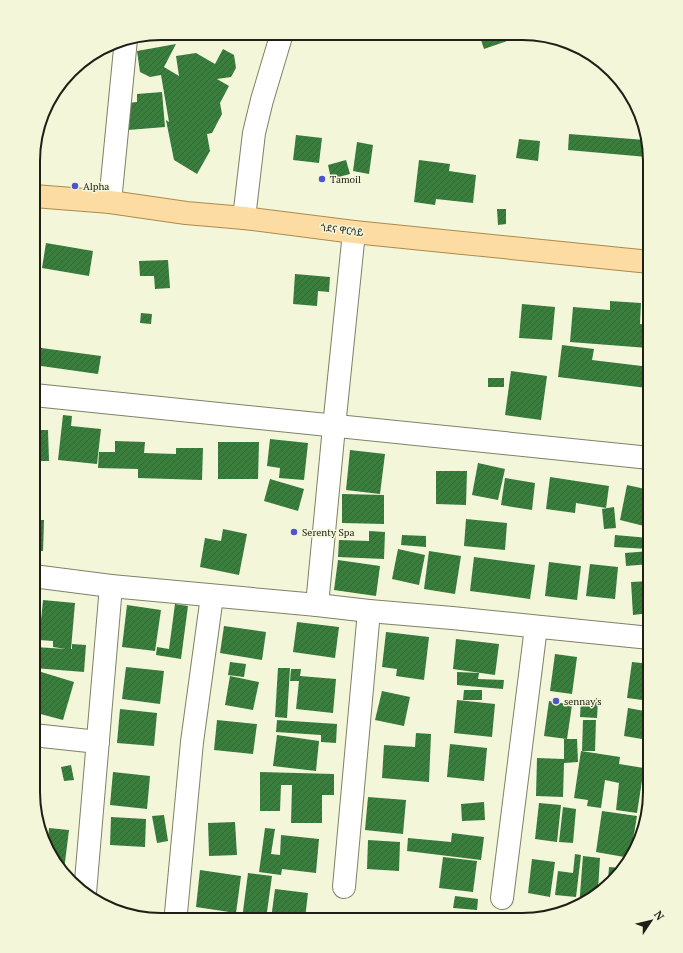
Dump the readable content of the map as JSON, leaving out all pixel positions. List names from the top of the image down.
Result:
{
  "streets": {
    "main road": ["ጎደና ዋርሳይ"]
  },
  "places": [
    "Tamoil",
    "Alpha",
    "Serenty Spa",
    "sennay's"
  ],
  "north": "top right"
}
